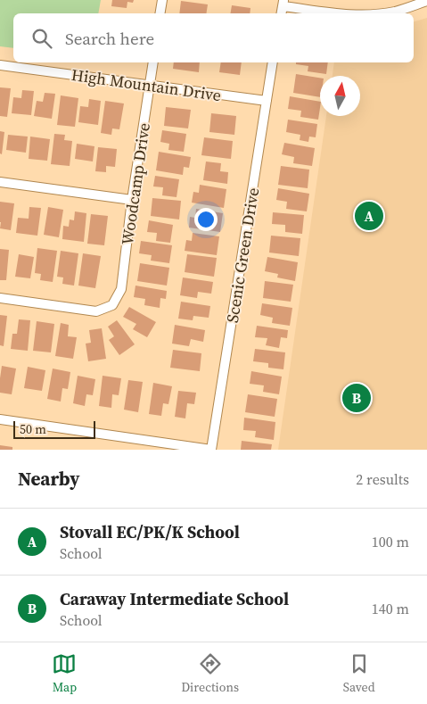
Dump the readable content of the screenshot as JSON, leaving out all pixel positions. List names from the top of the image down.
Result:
{
  "streets": {
    "street": ["High Mountain Drive", "Woodcamp Drive", "Scenic Green Drive"]
  },
  "crossings": [
    ["High Mountain Drive", "Woodcamp Drive"],
    ["High Mountain Drive", "Scenic Green Drive"]
  ],
  "scale_bar": "50 m",
  "north": "top",
  "page": {
    "search": "Search here",
    "pins": ["A", "B"],
    "scale": "50 m",
    "heading": ["Nearby", "2 results"],
    "list": [
      {
        "mark": "A",
        "name": "Stovall EC/PK/K School",
        "note": "School",
        "value": "100 m"
      },
      {
        "mark": "B",
        "name": "Caraway Intermediate School",
        "note": "School",
        "value": "140 m"
      }
    ],
    "nav": ["Map", "Directions", "Saved"]
  }
}
